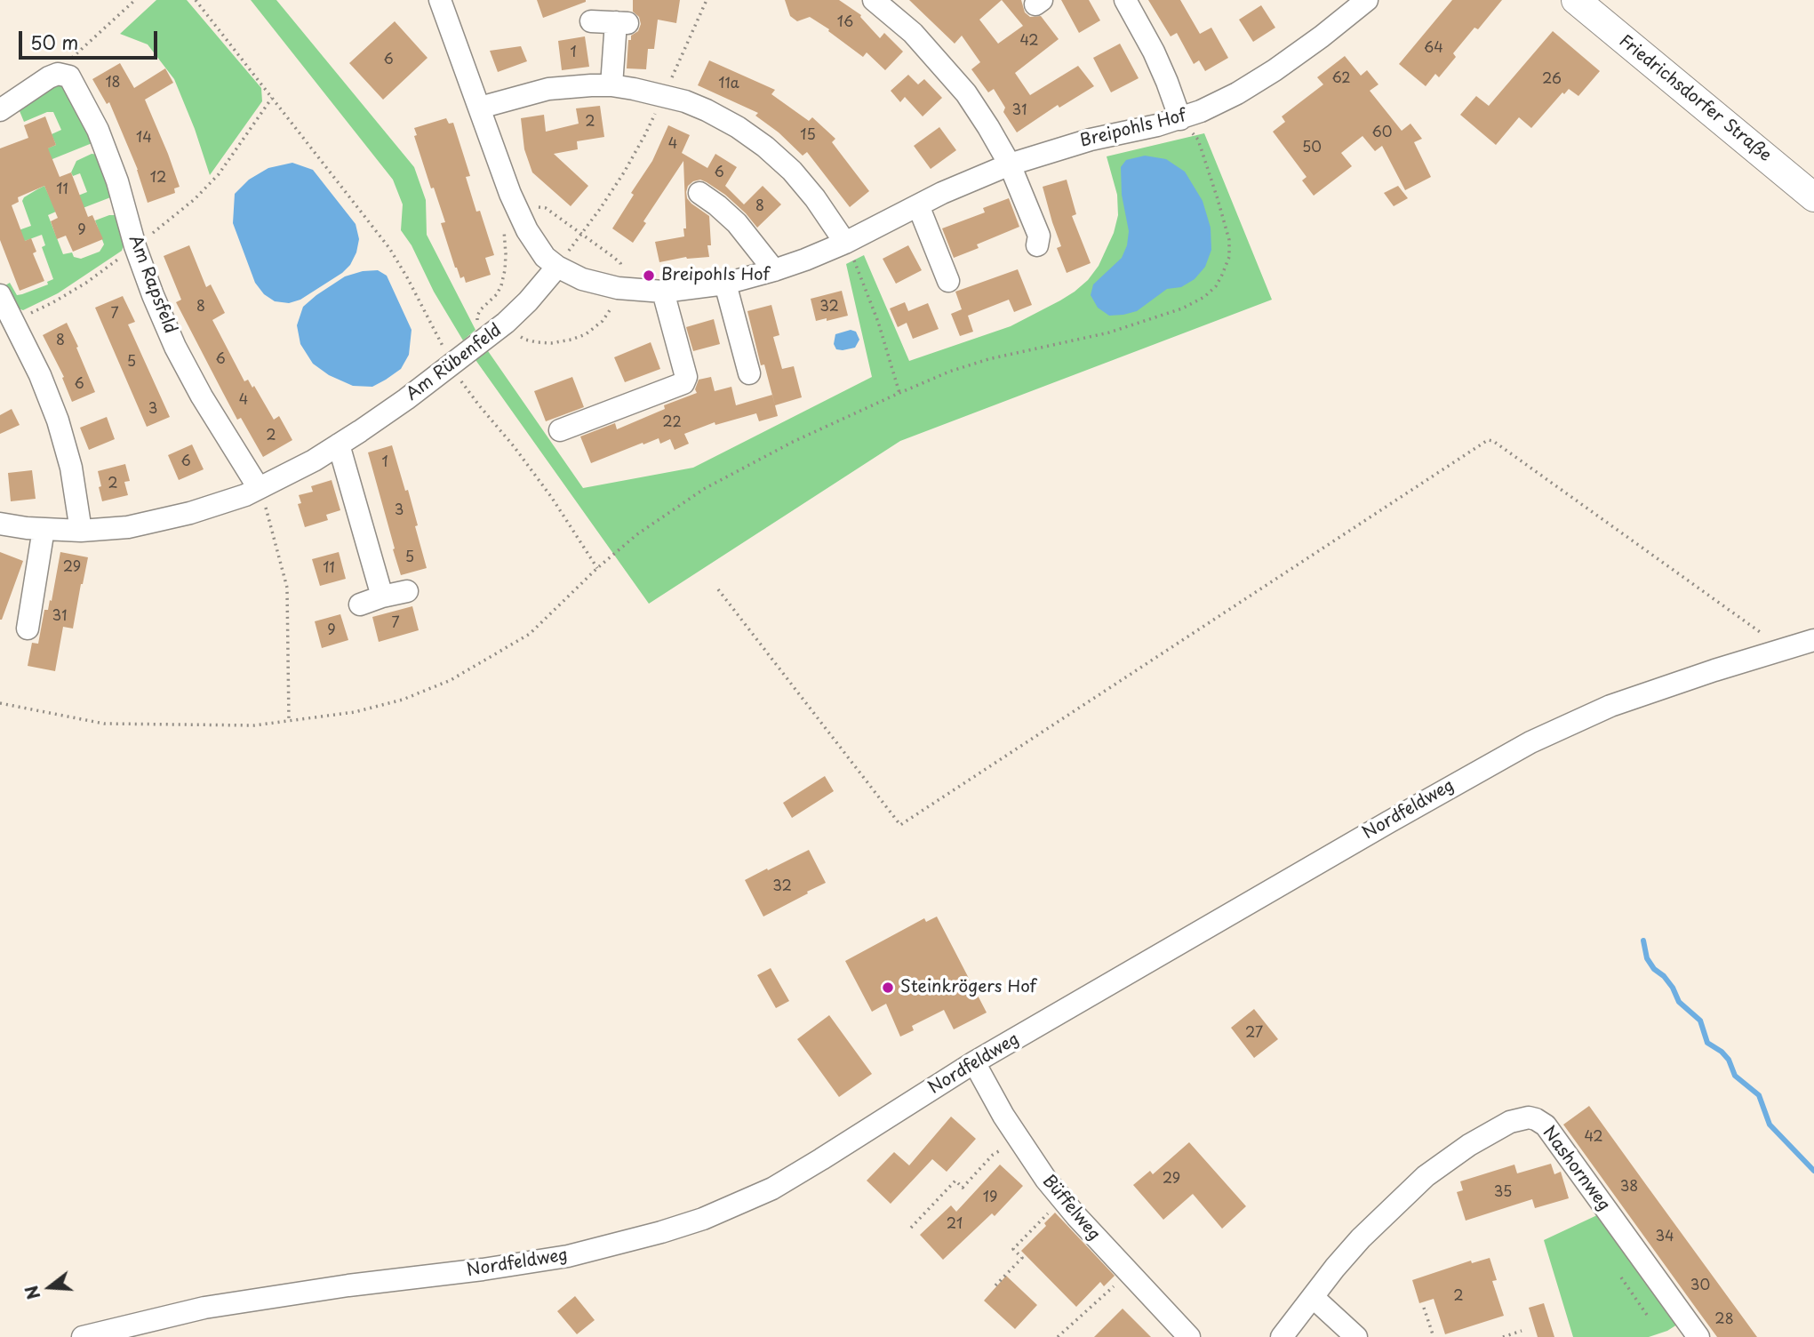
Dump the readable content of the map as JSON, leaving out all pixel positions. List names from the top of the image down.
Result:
{
  "streets": {
    "main road": ["Friedrichsdorfer Straße"],
    "street": [
      "Breipohls Hof",
      "Am Rapsfeld",
      "Am Rübenfeld",
      "Nordfeldweg",
      "Nashornweg",
      "Büffelweg"
    ]
  },
  "crossings": [
    ["Breipohls Hof", "Am Rübenfeld"],
    ["Am Rapsfeld", "Am Rübenfeld"],
    ["Nordfeldweg", "Büffelweg"]
  ],
  "places": ["Breipohls Hof", "Steinkrögers Hof"],
  "house_numbers": [
    "16",
    "42",
    "64",
    "1",
    "6",
    "62",
    "26",
    "18",
    "11a",
    "31",
    "2",
    "60",
    "15",
    "14",
    "4",
    "50",
    "6",
    "12",
    "11",
    "8",
    "9",
    "8",
    "32",
    "7",
    "8",
    "6",
    "5",
    "6",
    "4",
    "3",
    "22",
    "2",
    "6",
    "1",
    "2",
    "3",
    "5",
    "29",
    "11",
    "31",
    "7",
    "9",
    "32",
    "27",
    "42",
    "29",
    "38",
    "35",
    "19",
    "21",
    "34",
    "30",
    "2",
    "28"
  ],
  "scale_bar": "50 m",
  "north": "left"
}
